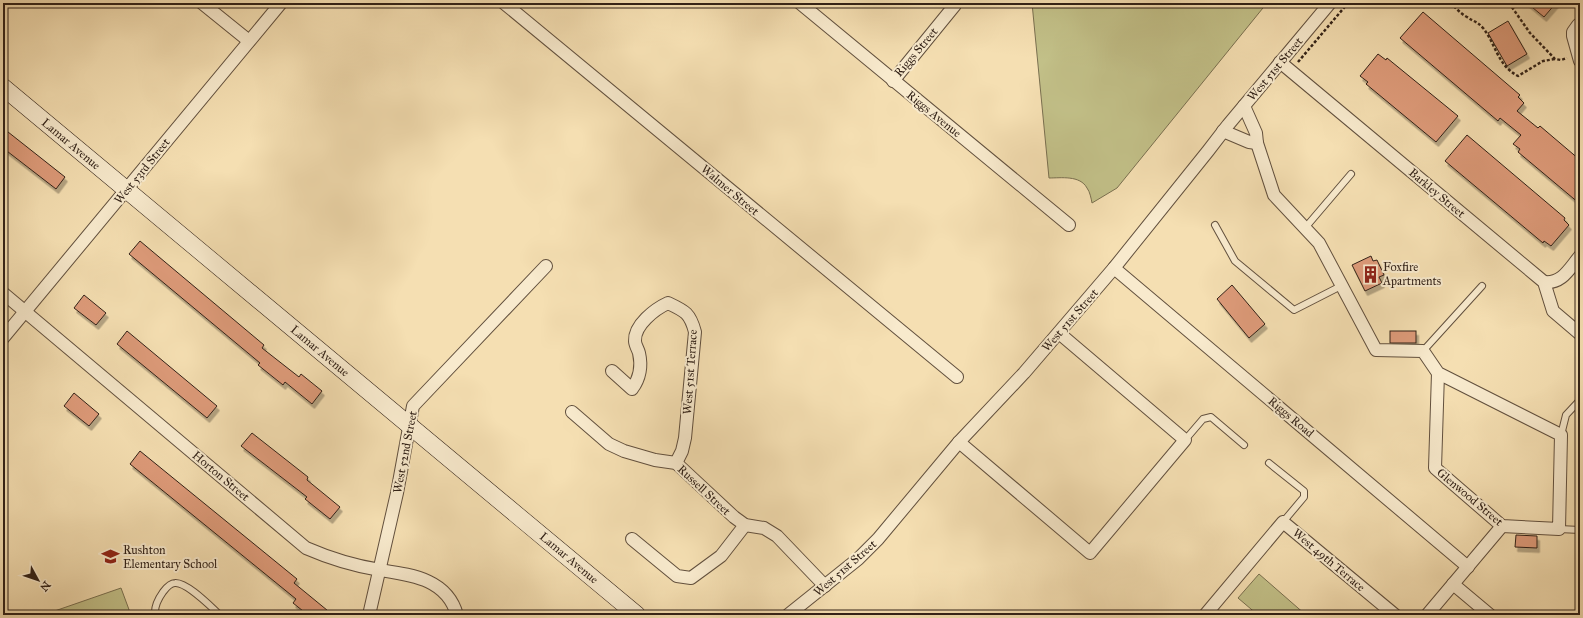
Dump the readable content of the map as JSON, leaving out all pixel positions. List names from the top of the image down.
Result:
{
  "streets": {
    "street": [
      "Riggs Street",
      "West 51st Street",
      "Riggs Avenue",
      "Lamar Avenue",
      "West 53rd Street",
      "Walmer Street",
      "Barkley Street",
      "West 51st Terrace",
      "Riggs Road",
      "West 52nd Street",
      "Horton Street",
      "Russell Street",
      "Glenwood Street",
      "West 49th Terrace"
    ]
  },
  "crossings": [
    ["Riggs Street", "Riggs Avenue"],
    ["West 51st Street", "Barkley Street"],
    ["West 51st Street", "Riggs Road"],
    ["West 51st Street", "Russell Street"],
    ["Lamar Avenue", "West 53rd Street"],
    ["Lamar Avenue", "West 52nd Street"],
    ["West 53rd Street", "Horton Street"],
    ["West 51st Terrace", "Russell Street"],
    ["West 52nd Street", "Horton Street"]
  ],
  "places": {
    "building": ["Foxfire Apartments"],
    "school or university": ["Rushton Elementary School"]
  },
  "north": "bottom right"
}
